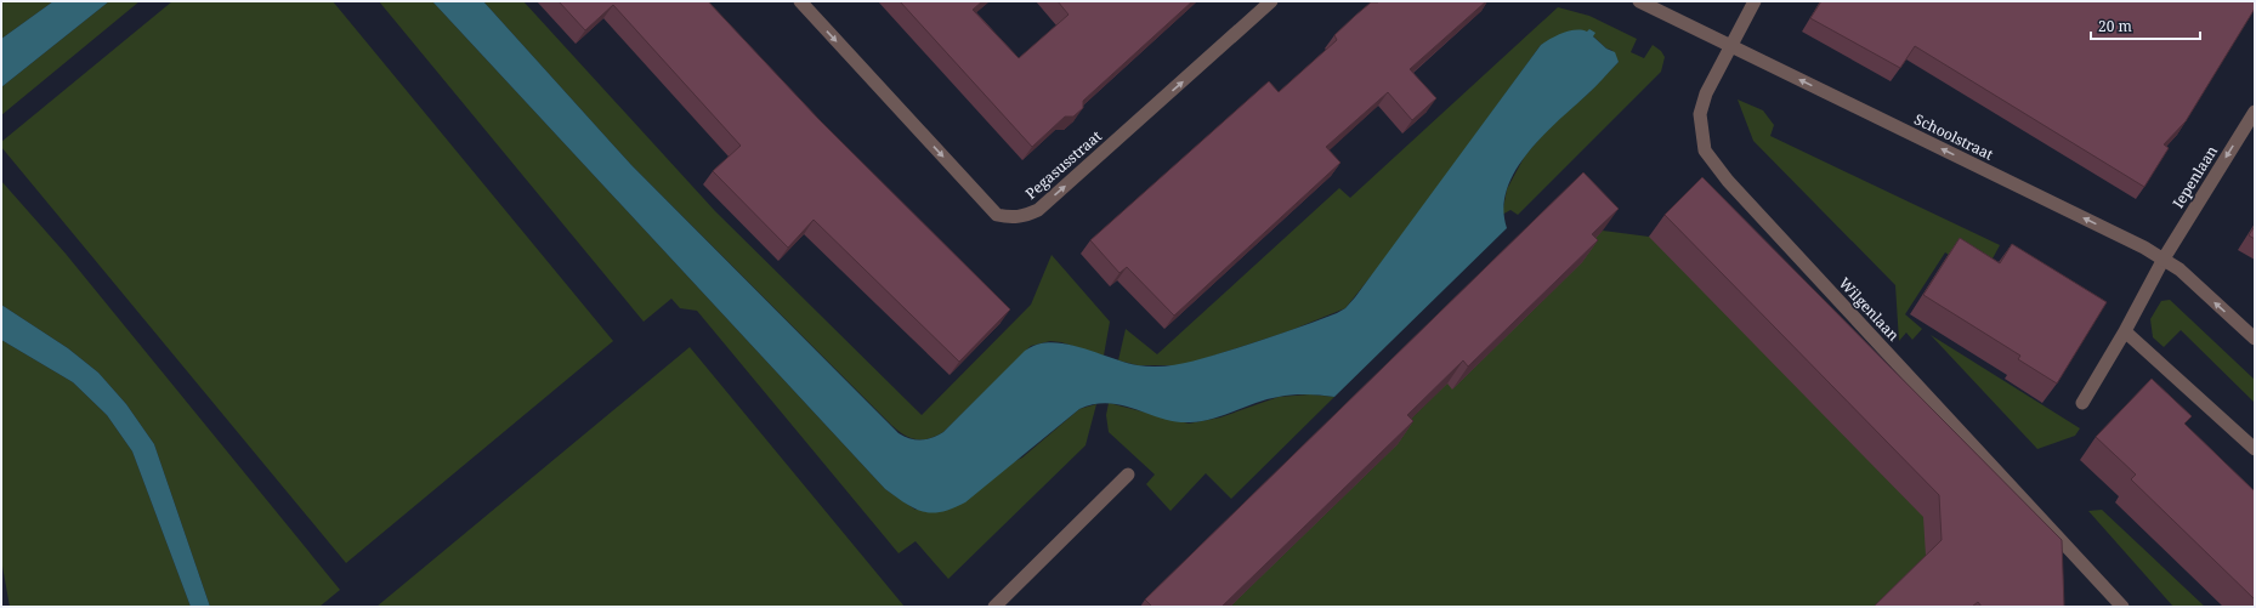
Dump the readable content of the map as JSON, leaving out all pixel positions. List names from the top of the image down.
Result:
{
  "streets": {
    "street": [
      "Schoolstraat",
      "Pegasusstraat",
      "Iepenlaan",
      "Wilgenlaan"
    ]
  },
  "crossings": [
    ["Schoolstraat", "Iepenlaan"],
    ["Schoolstraat", "Wilgenlaan"]
  ],
  "one_way": ["Schoolstraat", "Iepenlaan"],
  "scale_bar": "20 m"
}
